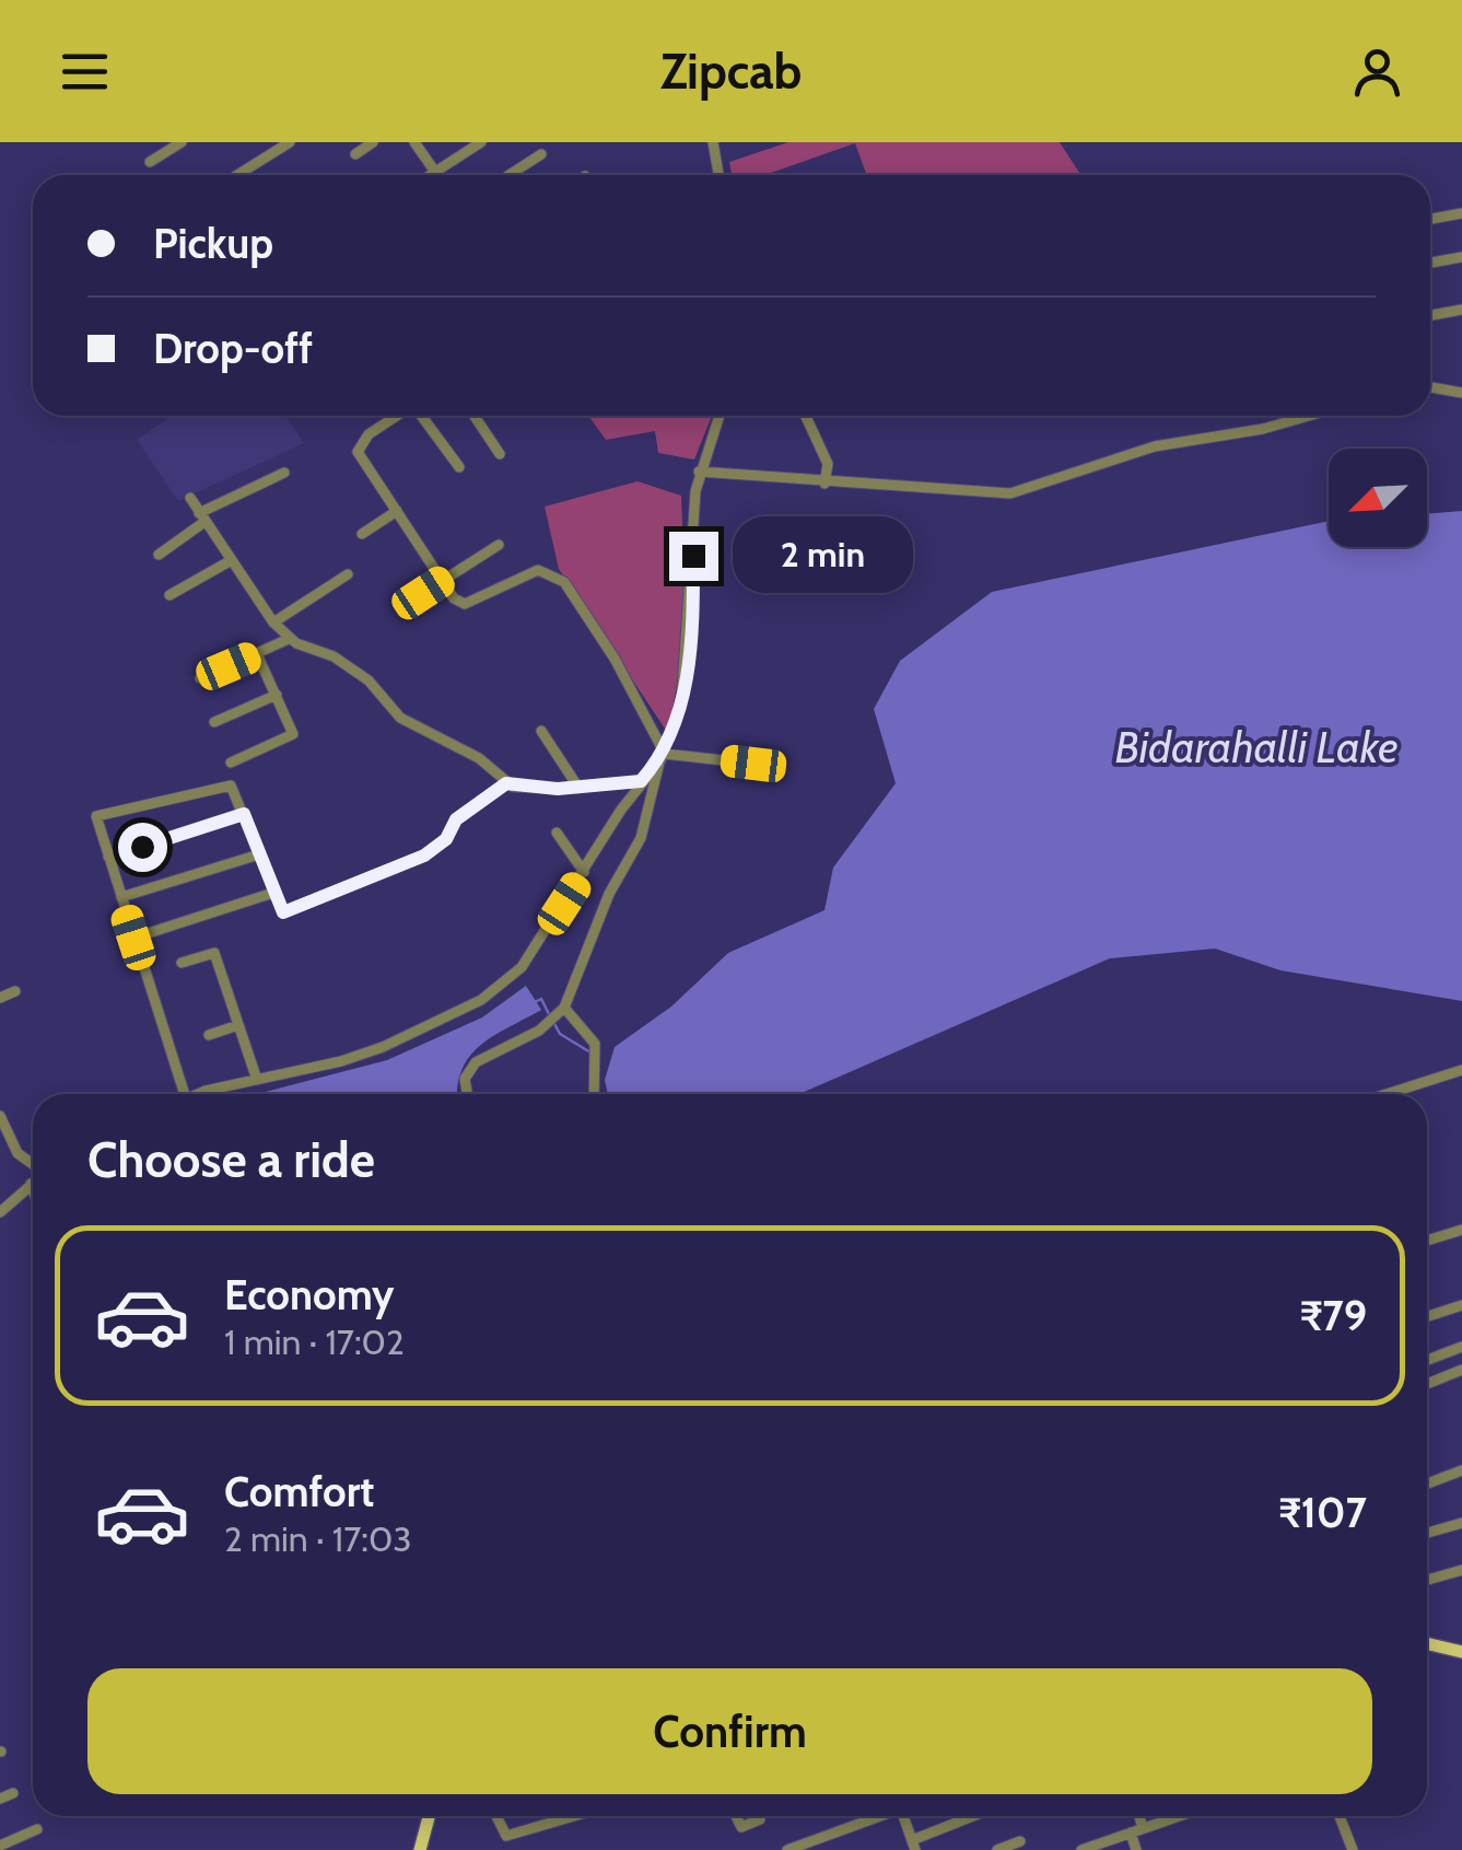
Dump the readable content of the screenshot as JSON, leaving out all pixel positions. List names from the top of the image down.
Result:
{
  "water": ["Bidarahalli Lake"],
  "north": "bottom left",
  "page": {
    "header": "Zipcab",
    "banner": ["Pickup", "Drop-off"],
    "bubble": "2 min",
    "heading": "Choose a ride",
    "list": [
      {
        "name": "Economy",
        "note": "1 min · 17:02",
        "value": "₹79"
      },
      {
        "name": "Comfort",
        "note": "2 min · 17:03",
        "value": "₹107"
      }
    ],
    "buttons": "Confirm"
  }
}
